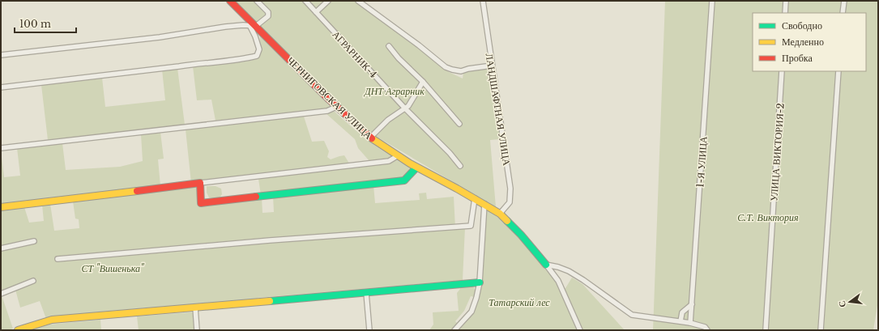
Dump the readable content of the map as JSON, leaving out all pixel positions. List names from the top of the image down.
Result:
{
  "streets": {
    "street": [
      "АГРАРНИК-4",
      "ЧЕРНИГОВСКАЯ УЛИЦА",
      "ЛАНДШАФТНАЯ УЛИЦА",
      "УЛИЦА ВИКТОРИЯ-2",
      "1-Я УЛИЦА"
    ]
  },
  "crossings": [
    ["ЧЕРНИГОВСКАЯ УЛИЦА", "ЛАНДШАФТНАЯ УЛИЦА"]
  ],
  "parks": [
    "ДНТ Аграрник",
    "С.Т. Виктория",
    "СТ \"Вишенька\"",
    "Татарский лес"
  ],
  "legend": ["Свободно", "Медленно", "Пробка"],
  "scale_bar": "100 m",
  "north": "left"
}
